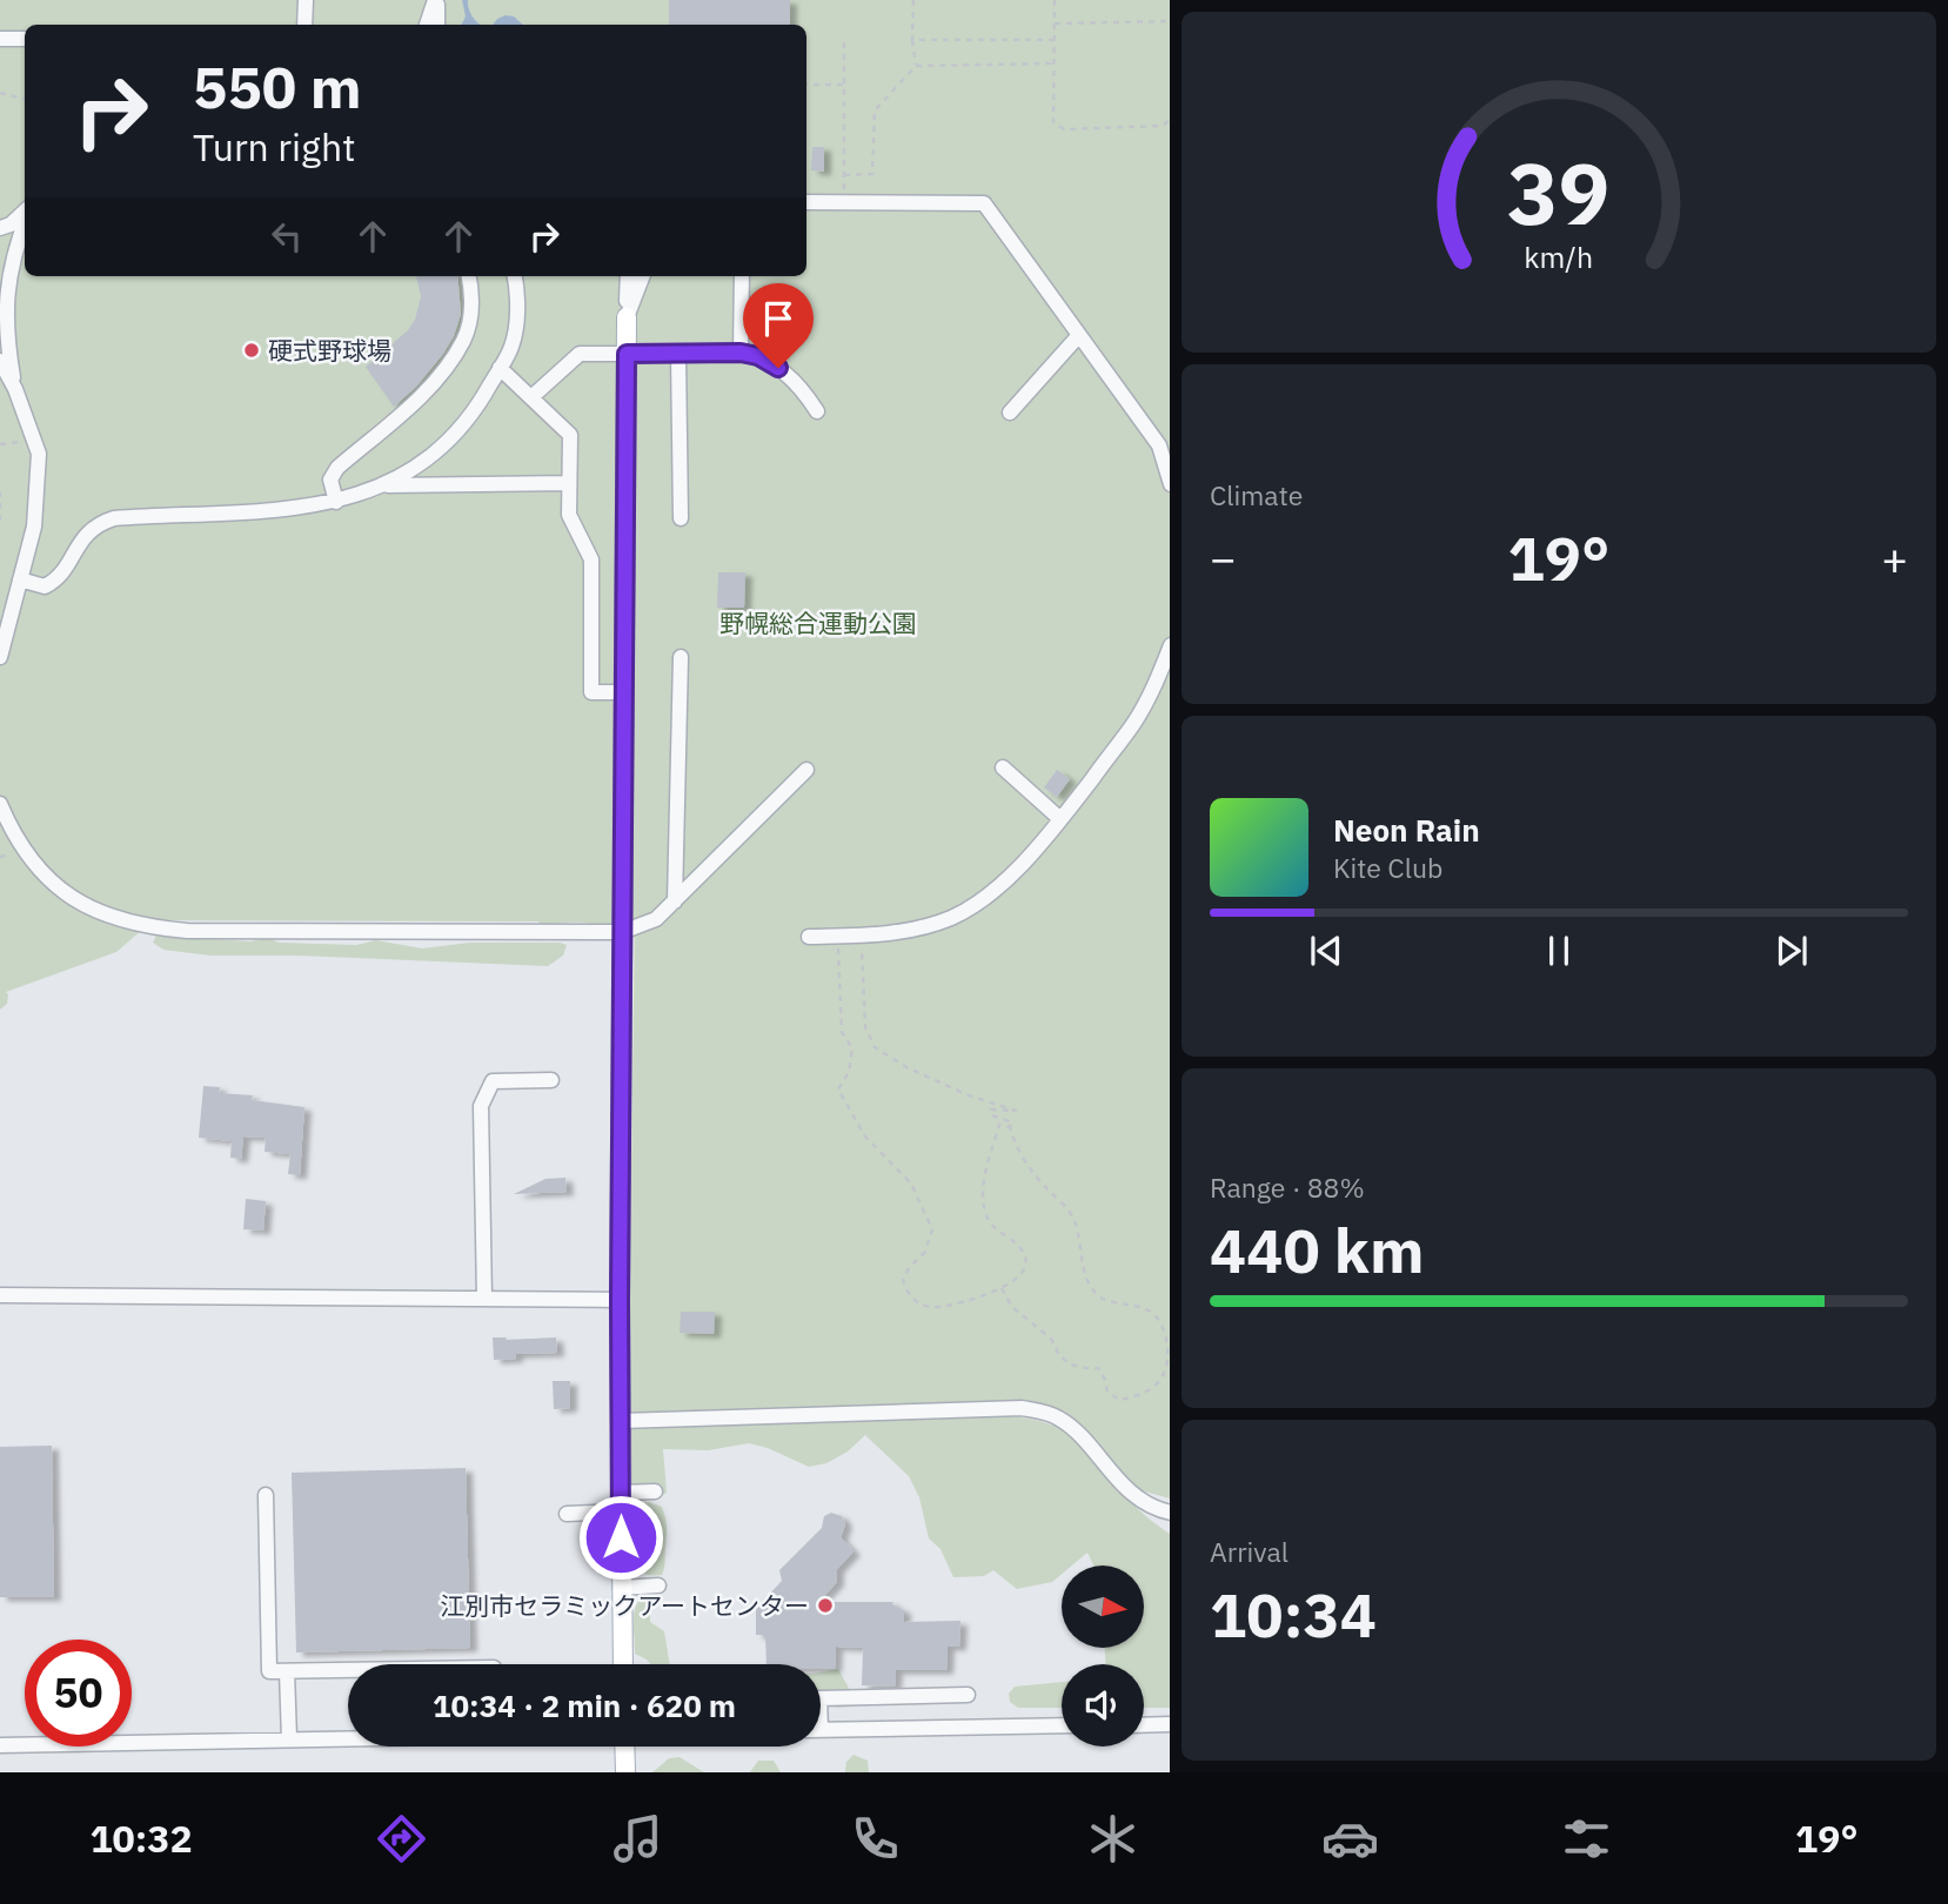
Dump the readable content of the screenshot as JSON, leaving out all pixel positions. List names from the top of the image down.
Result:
{
  "parks": ["野幌総合運動公園"],
  "places": ["硬式野球場", "江別市セラミックアートセンター"],
  "north": "right",
  "page": {
    "turn": ["550 m", "Turn right"],
    "tile": [
      "Climate",
      ["Range · 88%", "440 km"],
      ["Arrival", "10:34"]
    ],
    "heat": ["−", "19°", "+"],
    "song": ["Neon Rain", "Kite Club"],
    "limit": "50",
    "trip": "10:34 · 2 min · 620 m",
    "tabs": ["10:32", "19°"],
    "gauge": ["39", "km/h"]
  }
}
